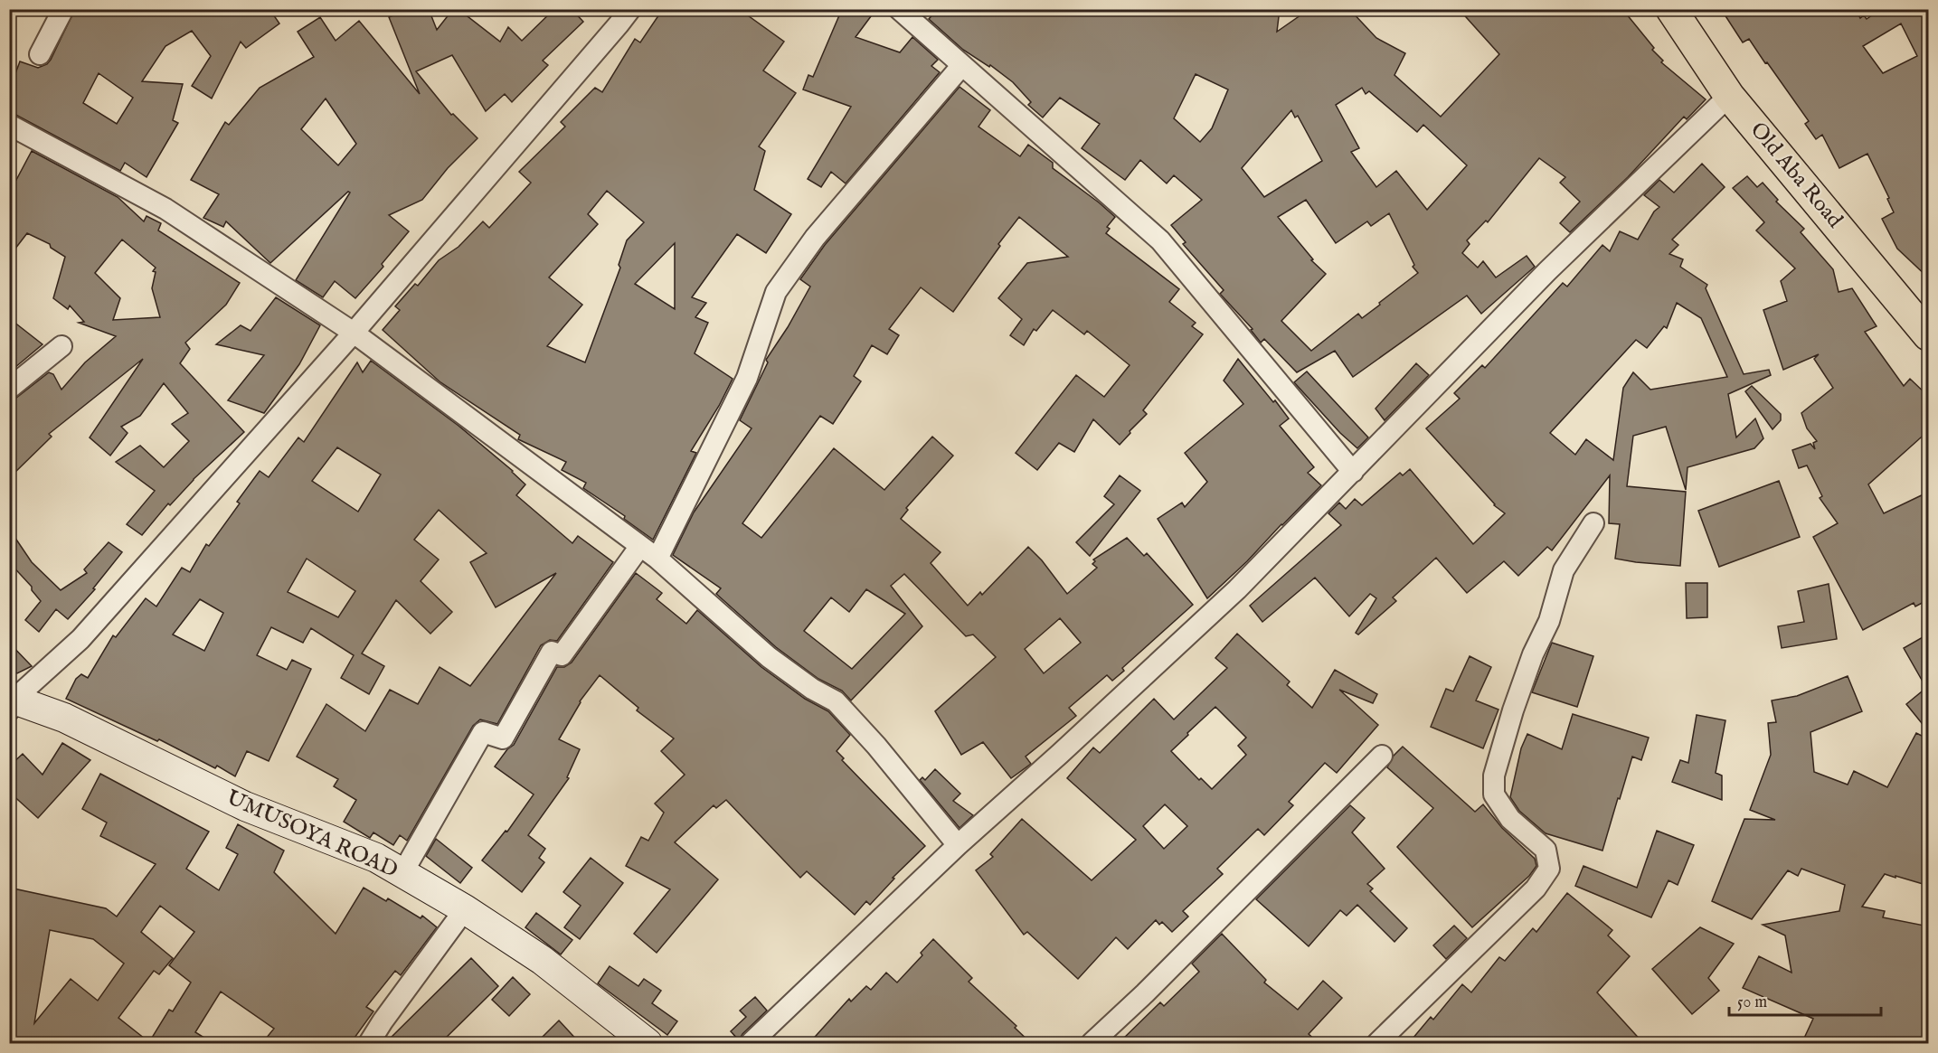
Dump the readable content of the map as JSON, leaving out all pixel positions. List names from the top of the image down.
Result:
{
  "streets": {
    "main road": ["Old Aba Road", "UMUSOYA ROAD"]
  },
  "scale_bar": "50 m"
}
